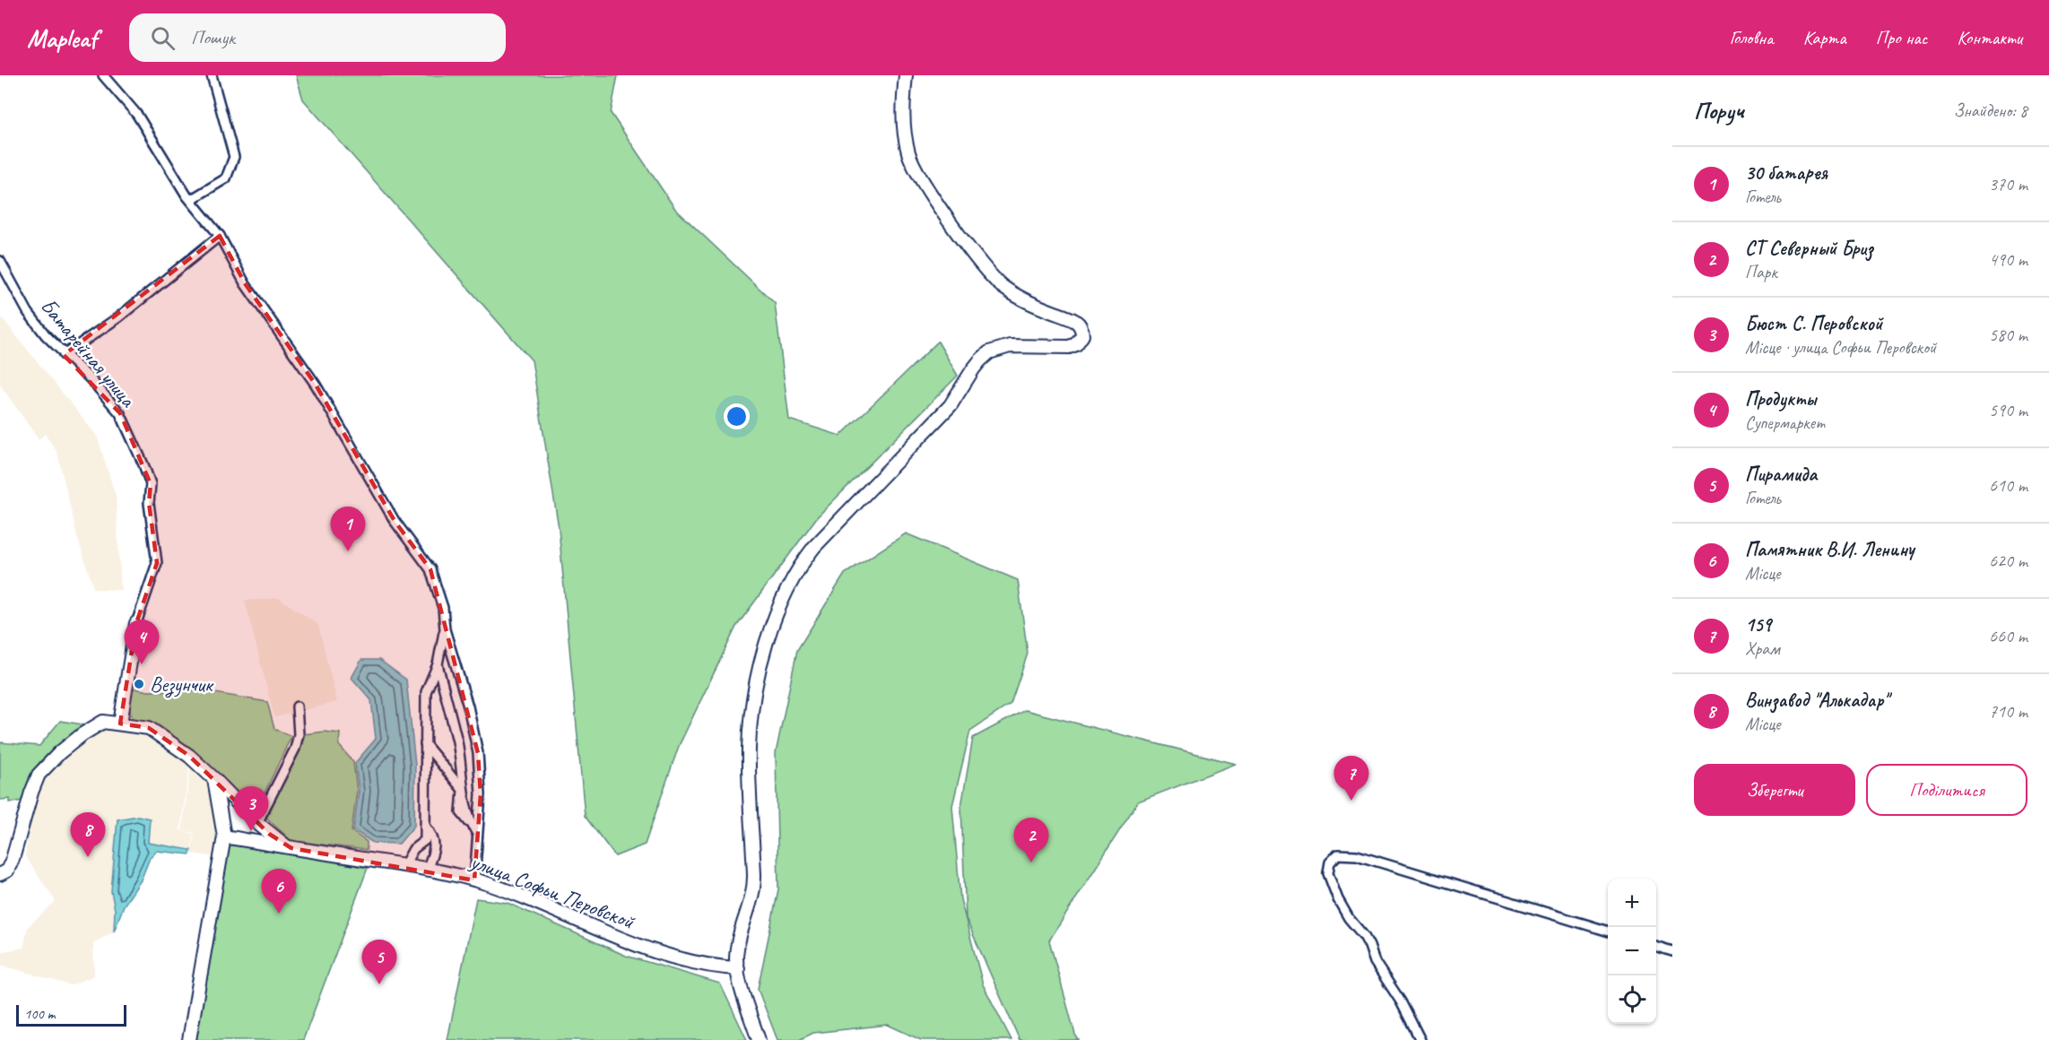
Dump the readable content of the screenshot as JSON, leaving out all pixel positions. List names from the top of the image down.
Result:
{
  "streets": {
    "street": ["Батарейная улица", "улица Софьи Перовской"]
  },
  "places": ["Везунчик"],
  "scale_bar": "100 m",
  "page": {
    "header": "Mapleaf",
    "search": "Пошук",
    "nav": [
      "Головна",
      "Карта",
      "Про нас",
      "Контакти"
    ],
    "heading": ["Поруч", "Знайдено: 8"],
    "list": [
      {
        "mark": "1",
        "name": "30 батарея",
        "note": "Готель",
        "value": "370 m"
      },
      {
        "mark": "2",
        "name": "СТ Северный Бриз",
        "note": "Парк",
        "value": "490 m"
      },
      {
        "mark": "3",
        "name": "Бюст С. Перовской",
        "note": "Місце · улица Софьи Перовской",
        "value": "580 m"
      },
      {
        "mark": "4",
        "name": "Продукты",
        "note": "Супермаркет",
        "value": "590 m"
      },
      {
        "mark": "5",
        "name": "Пирамида",
        "note": "Готель",
        "value": "610 m"
      },
      {
        "mark": "6",
        "name": "Памятник В.И. Ленину",
        "note": "Місце",
        "value": "620 m"
      },
      {
        "mark": "7",
        "name": "159",
        "note": "Храм",
        "value": "660 m"
      },
      {
        "mark": "8",
        "name": "Винзавод \"Алькадар\"",
        "note": "Місце",
        "value": "710 m"
      }
    ],
    "pins": [
      "1",
      "4",
      "7",
      "3",
      "8",
      "2",
      "6",
      "5"
    ],
    "buttons": ["Зберегти", "Поділитися"],
    "map_buttons": ["+", "−"],
    "scale": "100 m"
  }
}
